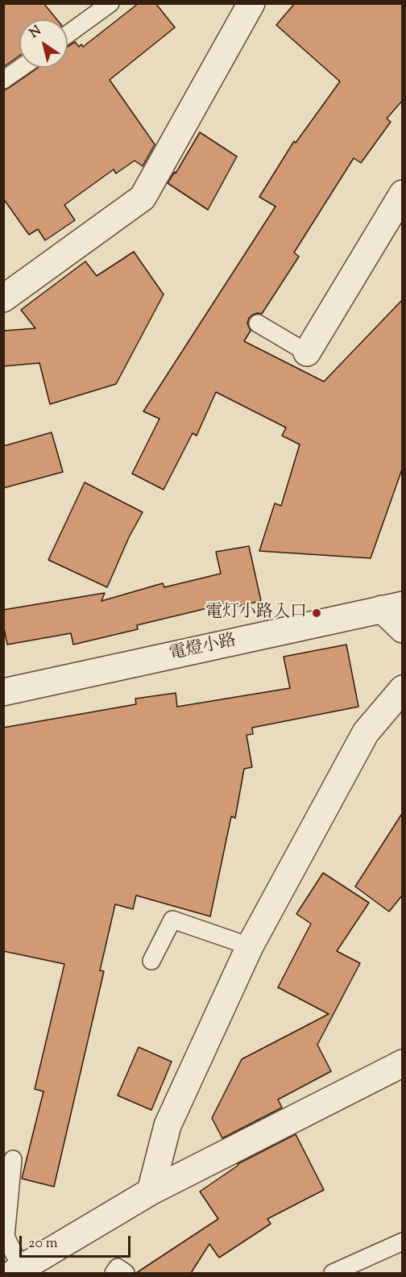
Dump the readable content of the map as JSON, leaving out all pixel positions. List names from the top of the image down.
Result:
{
  "streets": {
    "street": ["電燈小路"]
  },
  "places": ["電灯小路入口"],
  "scale_bar": "20 m",
  "north": "top left"
}
